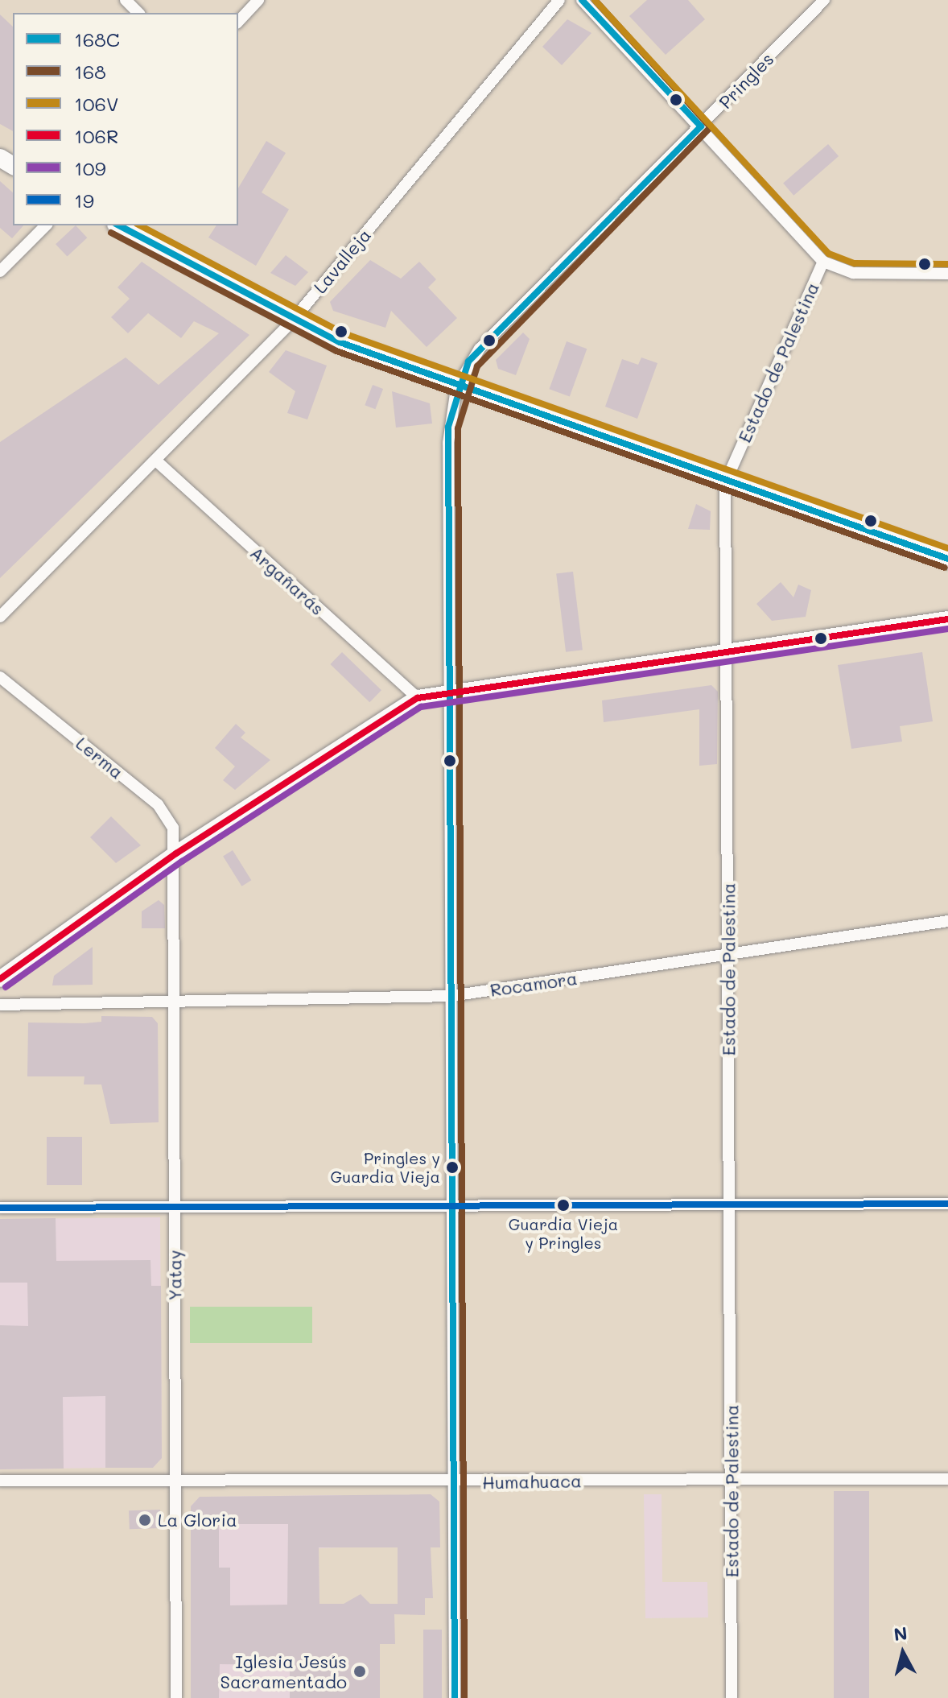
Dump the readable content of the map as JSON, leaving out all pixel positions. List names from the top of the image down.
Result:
{
  "streets": {
    "street": [
      "Pringles",
      "Lavalleja",
      "Estado de Palestina",
      "Argañarás",
      "Lerma",
      "Rocamora",
      "Yatay",
      "Humahuaca"
    ]
  },
  "crossings": [
    ["Pringles", "Rocamora"],
    ["Pringles", "Humahuaca"],
    ["Lavalleja", "Argañarás"],
    ["Estado de Palestina", "Rocamora"],
    ["Estado de Palestina", "Humahuaca"],
    ["Lerma", "Yatay"],
    ["Rocamora", "Yatay"],
    ["Yatay", "Humahuaca"]
  ],
  "places": [
    "Pringles y Guardia Vieja",
    "Guardia Vieja y Pringles",
    "La Gloria",
    "Iglesia Jesús Sacramentado"
  ],
  "lines": [
    "transit line 168C",
    "transit line 168",
    "transit line 106V",
    "transit line 106R",
    "transit line 109",
    "transit line 19"
  ],
  "legend": [
    "168C",
    "168",
    "106V",
    "106R",
    "109",
    "19"
  ],
  "north": "top"
}
